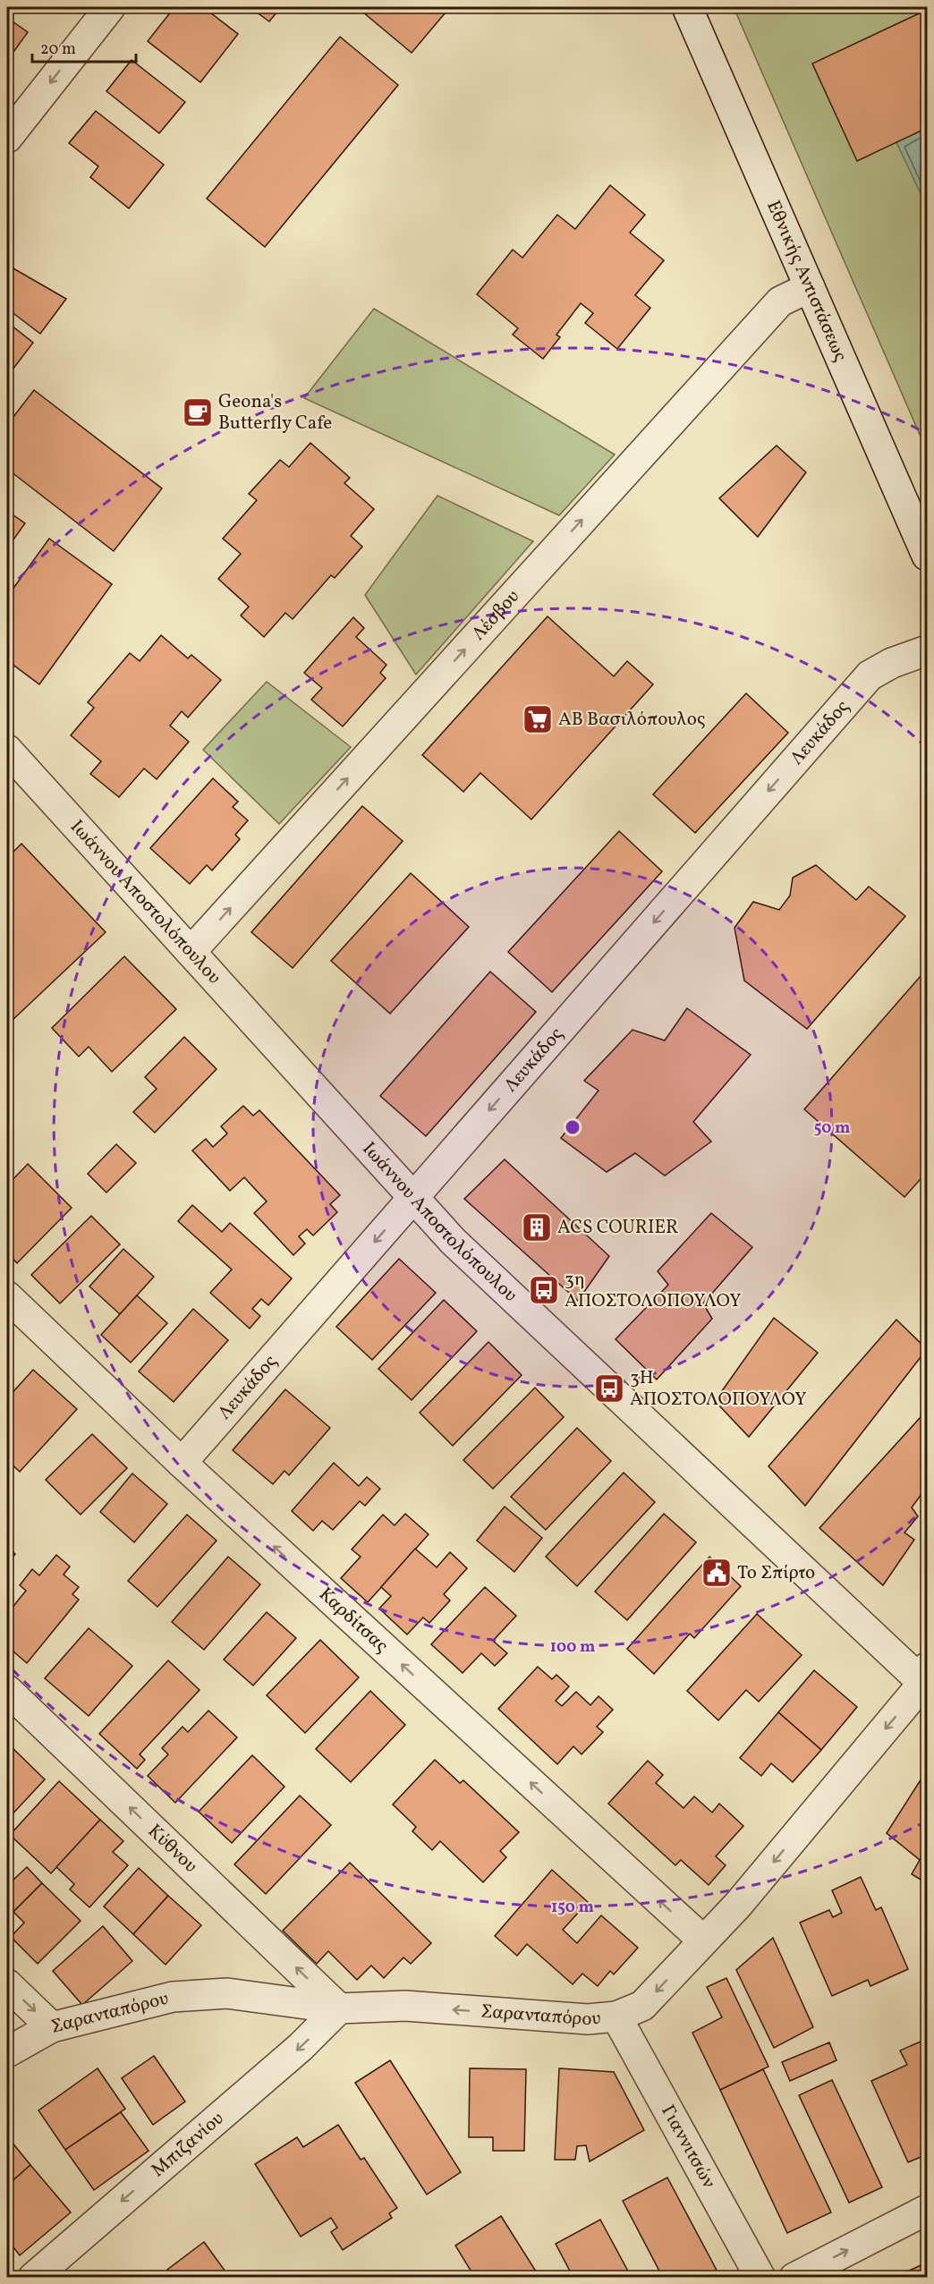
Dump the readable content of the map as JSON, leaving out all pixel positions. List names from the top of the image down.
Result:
{
  "streets": {
    "street": [
      "Εθνικής Αντιστάσεως",
      "Λέσβου",
      "Λευκάδος",
      "Ιωάννου Αποστολόπουλου",
      "Καρδίτσας",
      "Κύθνου",
      "Σαρανταπόρου",
      "Μπιζανίου",
      "Γιαννιτσών"
    ]
  },
  "crossings": [
    ["Εθνικής Αντιστάσεως", "Λέσβου"],
    ["Λέσβου", "Ιωάννου Αποστολόπουλου"],
    ["Λευκάδος", "Ιωάννου Αποστολόπουλου"],
    ["Λευκάδος", "Καρδίτσας"],
    ["Ιωάννου Αποστολόπουλου", "Σαρανταπόρου"],
    ["Καρδίτσας", "Σαρανταπόρου"],
    ["Κύθνου", "Σαρανταπόρου"],
    ["Κύθνου", "Μπιζανίου"],
    ["Σαρανταπόρου", "Μπιζανίου"],
    ["Σαρανταπόρου", "Γιαννιτσών"]
  ],
  "one_way": [
    "Λέσβου",
    "Λευκάδος",
    "Καρδίτσας",
    "Κύθνου",
    "Σαρανταπόρου",
    "Μπιζανίου"
  ],
  "places": {
    "cafe": ["Geona's Butterfly Cafe"],
    "supermarket": ["ΑΒ Βασιλόπουλος"],
    "building": ["ACS COURIER"],
    "bus stop": ["3η ΑΠΟΣΤΟΛΟΠΟΥΛΟΥ", "3Η ΑΠΟΣΤΟΛΟΠΟΥΛΟΥ"],
    "public building": ["Το Σπίρτο"]
  },
  "scale_bar": "20 m",
  "rings": ["50 m", "100 m", "150 m"]
}
